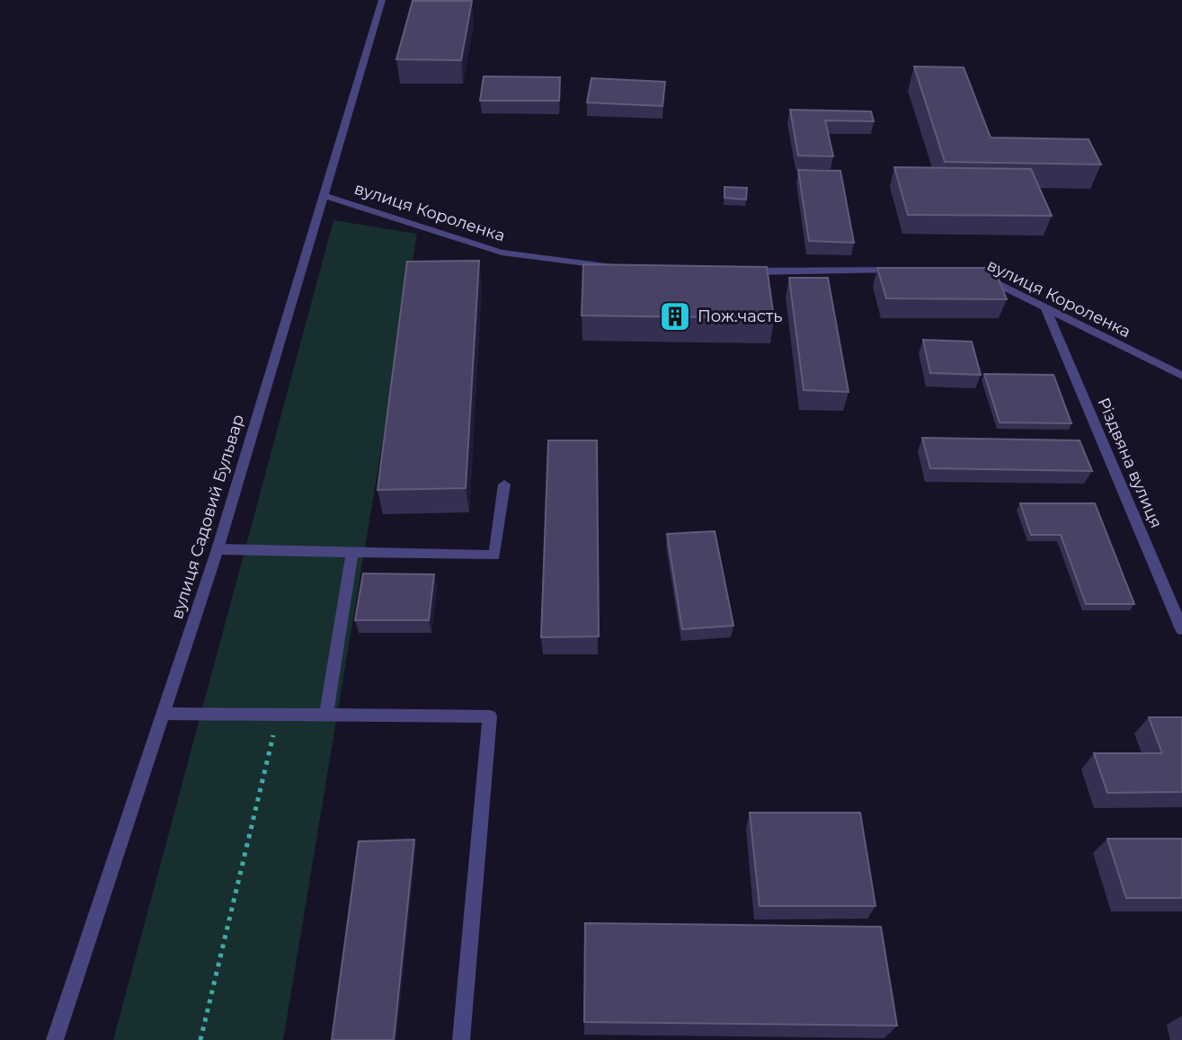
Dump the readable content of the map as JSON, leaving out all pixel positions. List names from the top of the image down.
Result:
{
  "streets": {
    "street": ["вулиця Короленка", "Різдвяна вулиця", "вулиця Садовий Бульвар"]
  },
  "crossings": [
    ["вулиця Короленка", "Різдвяна вулиця"],
    ["вулиця Короленка", "вулиця Садовий Бульвар"]
  ],
  "places": {
    "building": ["Пож.часть"]
  }
}
